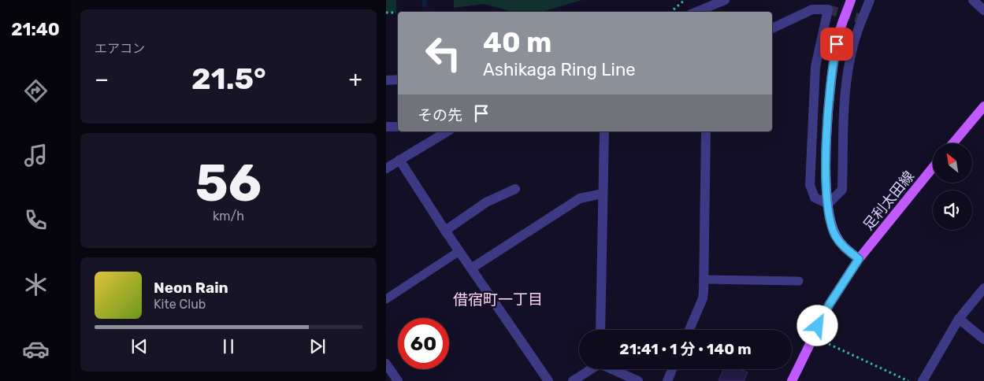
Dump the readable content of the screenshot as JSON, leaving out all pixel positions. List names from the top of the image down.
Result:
{
  "streets": {
    "main road": ["足利太田線"]
  },
  "districts": ["借宿町一丁目"],
  "north": "top left",
  "page": {
    "tabs": "21:40",
    "tile": [
      "エアコン",
      ["56", "km/h"]
    ],
    "turn": ["40 m", "Ashikaga Ring Line"],
    "heat": ["−", "21.5°", "+"],
    "then": "その先",
    "song": ["Neon Rain", "Kite Club"],
    "limit": "60",
    "trip": "21:41 · 1 分 · 140 m"
  }
}
